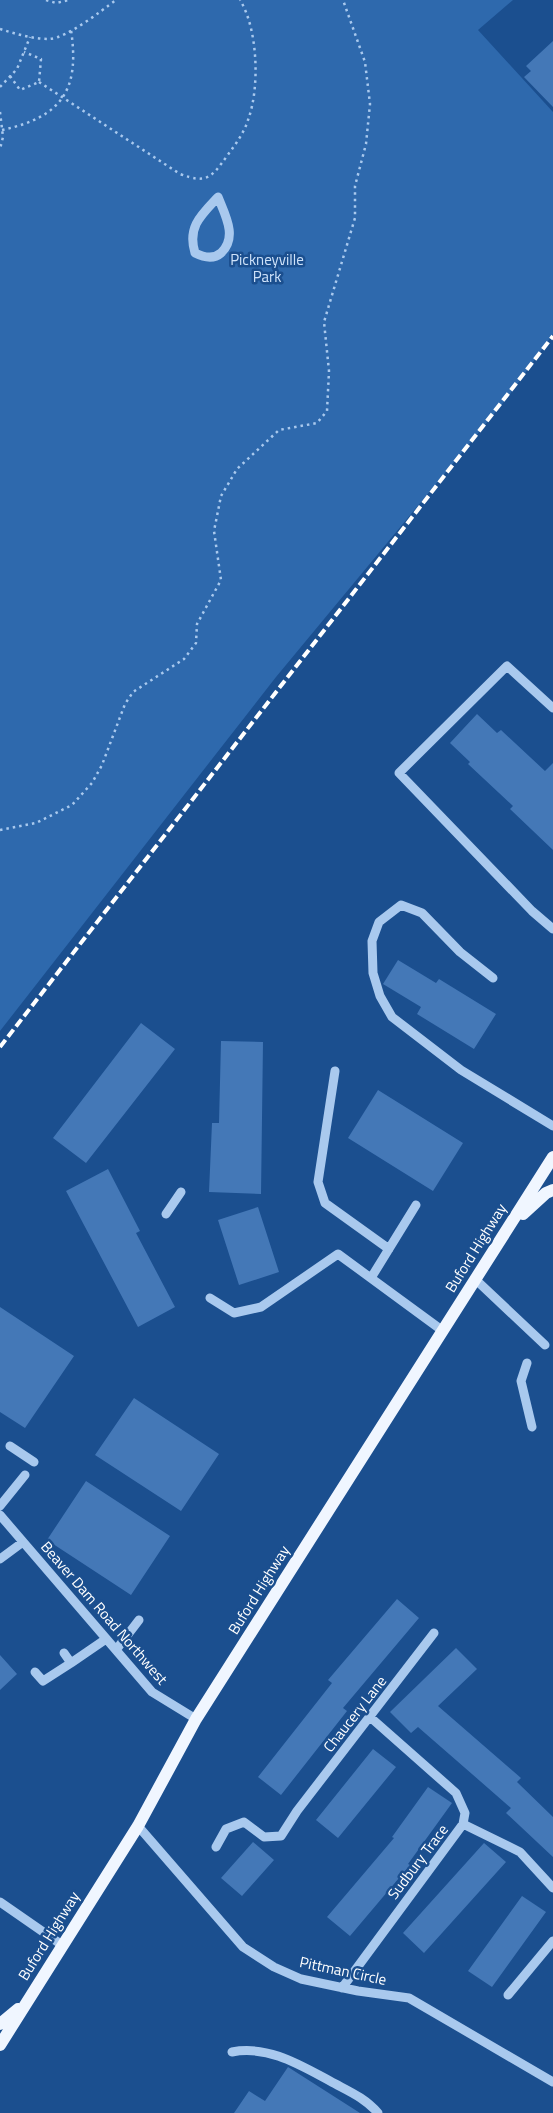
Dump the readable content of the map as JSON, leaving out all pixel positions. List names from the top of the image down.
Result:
{
  "streets": {
    "main road": ["Buford Highway"],
    "street": [
      "Beaver Dam Road Northwest",
      "Chaucery Lane",
      "Sudbury Trace",
      "Pittman Circle"
    ]
  },
  "crossings": [
    ["Buford Highway", "Beaver Dam Road Northwest"],
    ["Buford Highway", "Pittman Circle"],
    ["Chaucery Lane", "Sudbury Trace"],
    ["Sudbury Trace", "Pittman Circle"]
  ],
  "parks": ["Pickneyville Park"]
}
